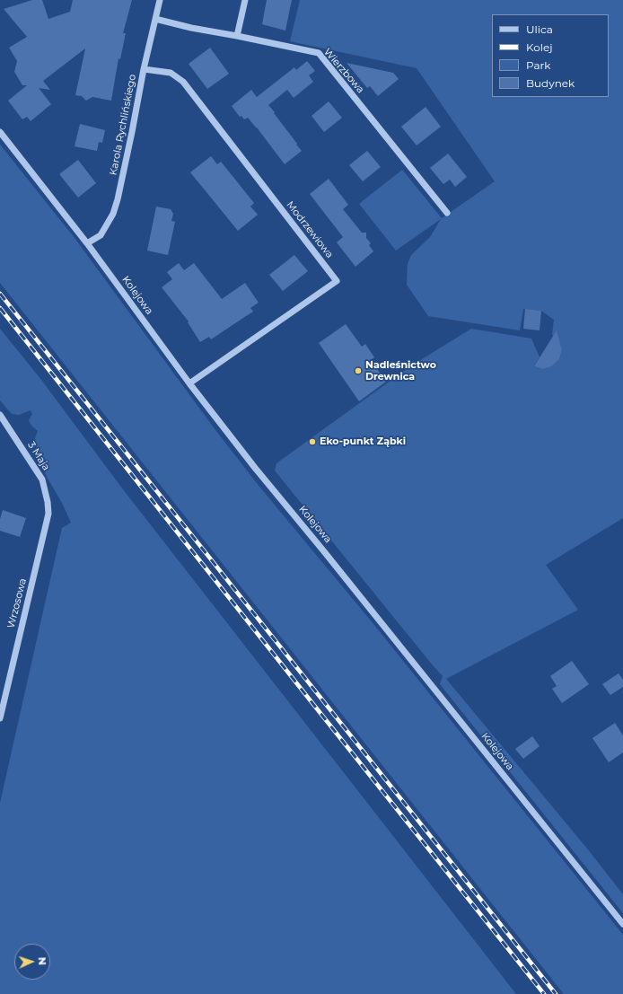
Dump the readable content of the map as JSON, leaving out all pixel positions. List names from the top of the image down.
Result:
{
  "streets": {
    "street": [
      "Wierzbowa",
      "Karola Rychlińskiego",
      "Modrzewiowa",
      "Kolejowa",
      "3 Maja",
      "Wrzosowa"
    ]
  },
  "crossings": [
    ["Wierzbowa", "Karola Rychlińskiego"],
    ["Karola Rychlińskiego", "Modrzewiowa"],
    ["Karola Rychlińskiego", "Kolejowa"],
    ["Modrzewiowa", "Kolejowa"],
    ["3 Maja", "Wrzosowa"]
  ],
  "places": ["Nadleśnictwo Drewnica", "Eko-punkt Ząbki"],
  "legend": [
    "Ulica",
    "Kolej",
    "Park",
    "Budynek"
  ],
  "north": "right"
}
